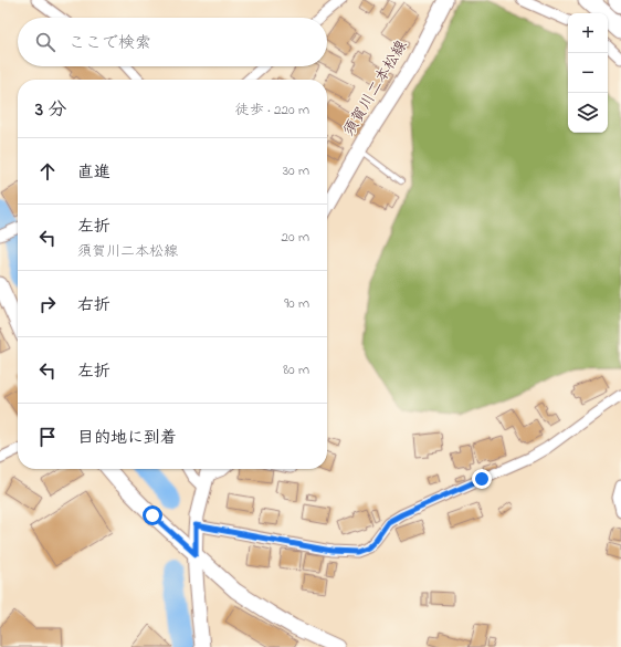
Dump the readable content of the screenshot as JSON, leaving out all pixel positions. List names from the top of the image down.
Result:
{
  "streets": {
    "main road": ["須賀川二本松線"]
  },
  "page": {
    "map_buttons": ["+", "−"],
    "search": "ここで検索",
    "heading": ["3 分", "徒歩 · 220 m"],
    "list": [
      ["直進", "30 m"],
      ["左折", "須賀川二本松線", "20 m"],
      ["右折", "90 m"],
      ["左折", "80 m"],
      "目的地に到着"
    ]
  }
}
